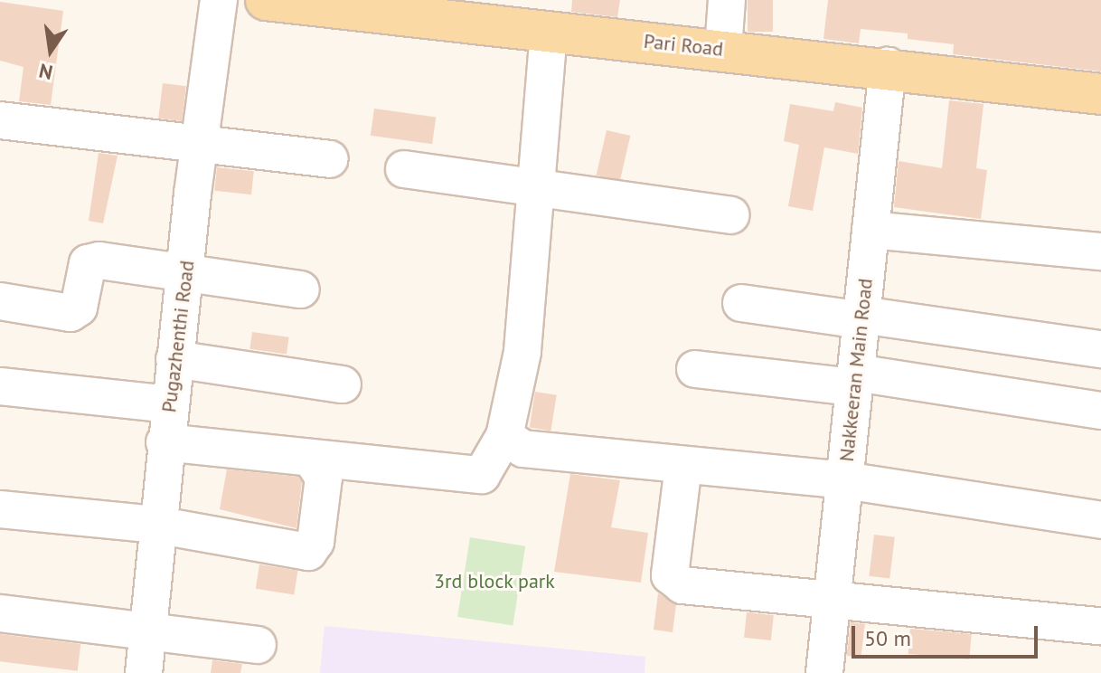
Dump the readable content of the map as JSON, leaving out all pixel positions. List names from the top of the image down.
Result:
{
  "streets": {
    "main road": ["Pari Road"],
    "street": ["Pugazhenthi Road", "Nakkeeran Main Road"]
  },
  "crossings": [
    ["Pari Road", "Nakkeeran Main Road"]
  ],
  "parks": ["3rd block park"],
  "scale_bar": "50 m",
  "north": "bottom"
}
